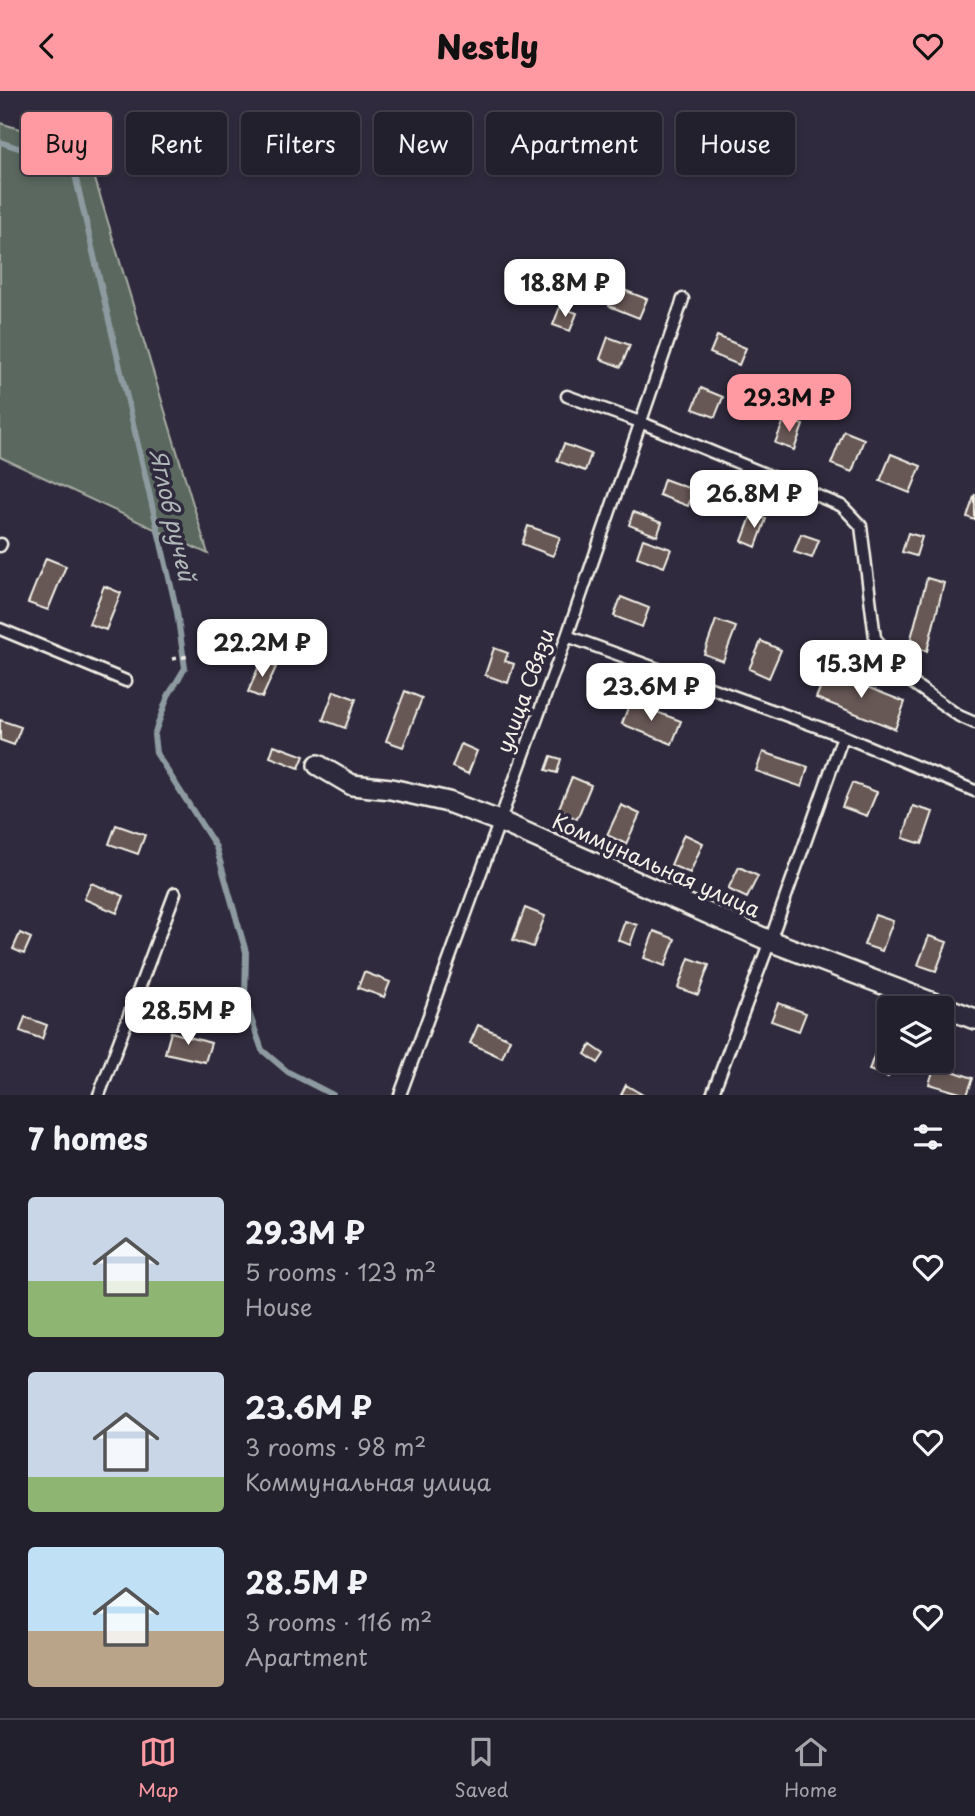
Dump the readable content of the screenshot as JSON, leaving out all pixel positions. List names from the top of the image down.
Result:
{
  "streets": {
    "street": ["Коммунальная улица"],
    "lane": ["улица Связи"]
  },
  "crossings": [
    ["улица Связи", "Коммунальная улица"]
  ],
  "water": ["Яглов ручей"],
  "page": {
    "header": "Nestly",
    "chip": [
      "Buy",
      "Rent",
      "Filters",
      "New",
      "Apartment",
      "House"
    ],
    "price": [
      "18.8M ₽",
      "29.3M ₽",
      "26.8M ₽",
      "22.2M ₽",
      "15.3M ₽",
      "23.6M ₽",
      "28.5M ₽"
    ],
    "heading": "7 homes",
    "list": [
      {
        "name": "29.3M ₽",
        "note": "5 rooms · 123 m² · House"
      },
      {
        "name": "23.6M ₽",
        "note": "3 rooms · 98 m² · Коммунальная улица"
      },
      {
        "name": "28.5M ₽",
        "note": "3 rooms · 116 m² · Apartment"
      }
    ],
    "tabs": ["Map", "Saved", "Home"]
  }
}
